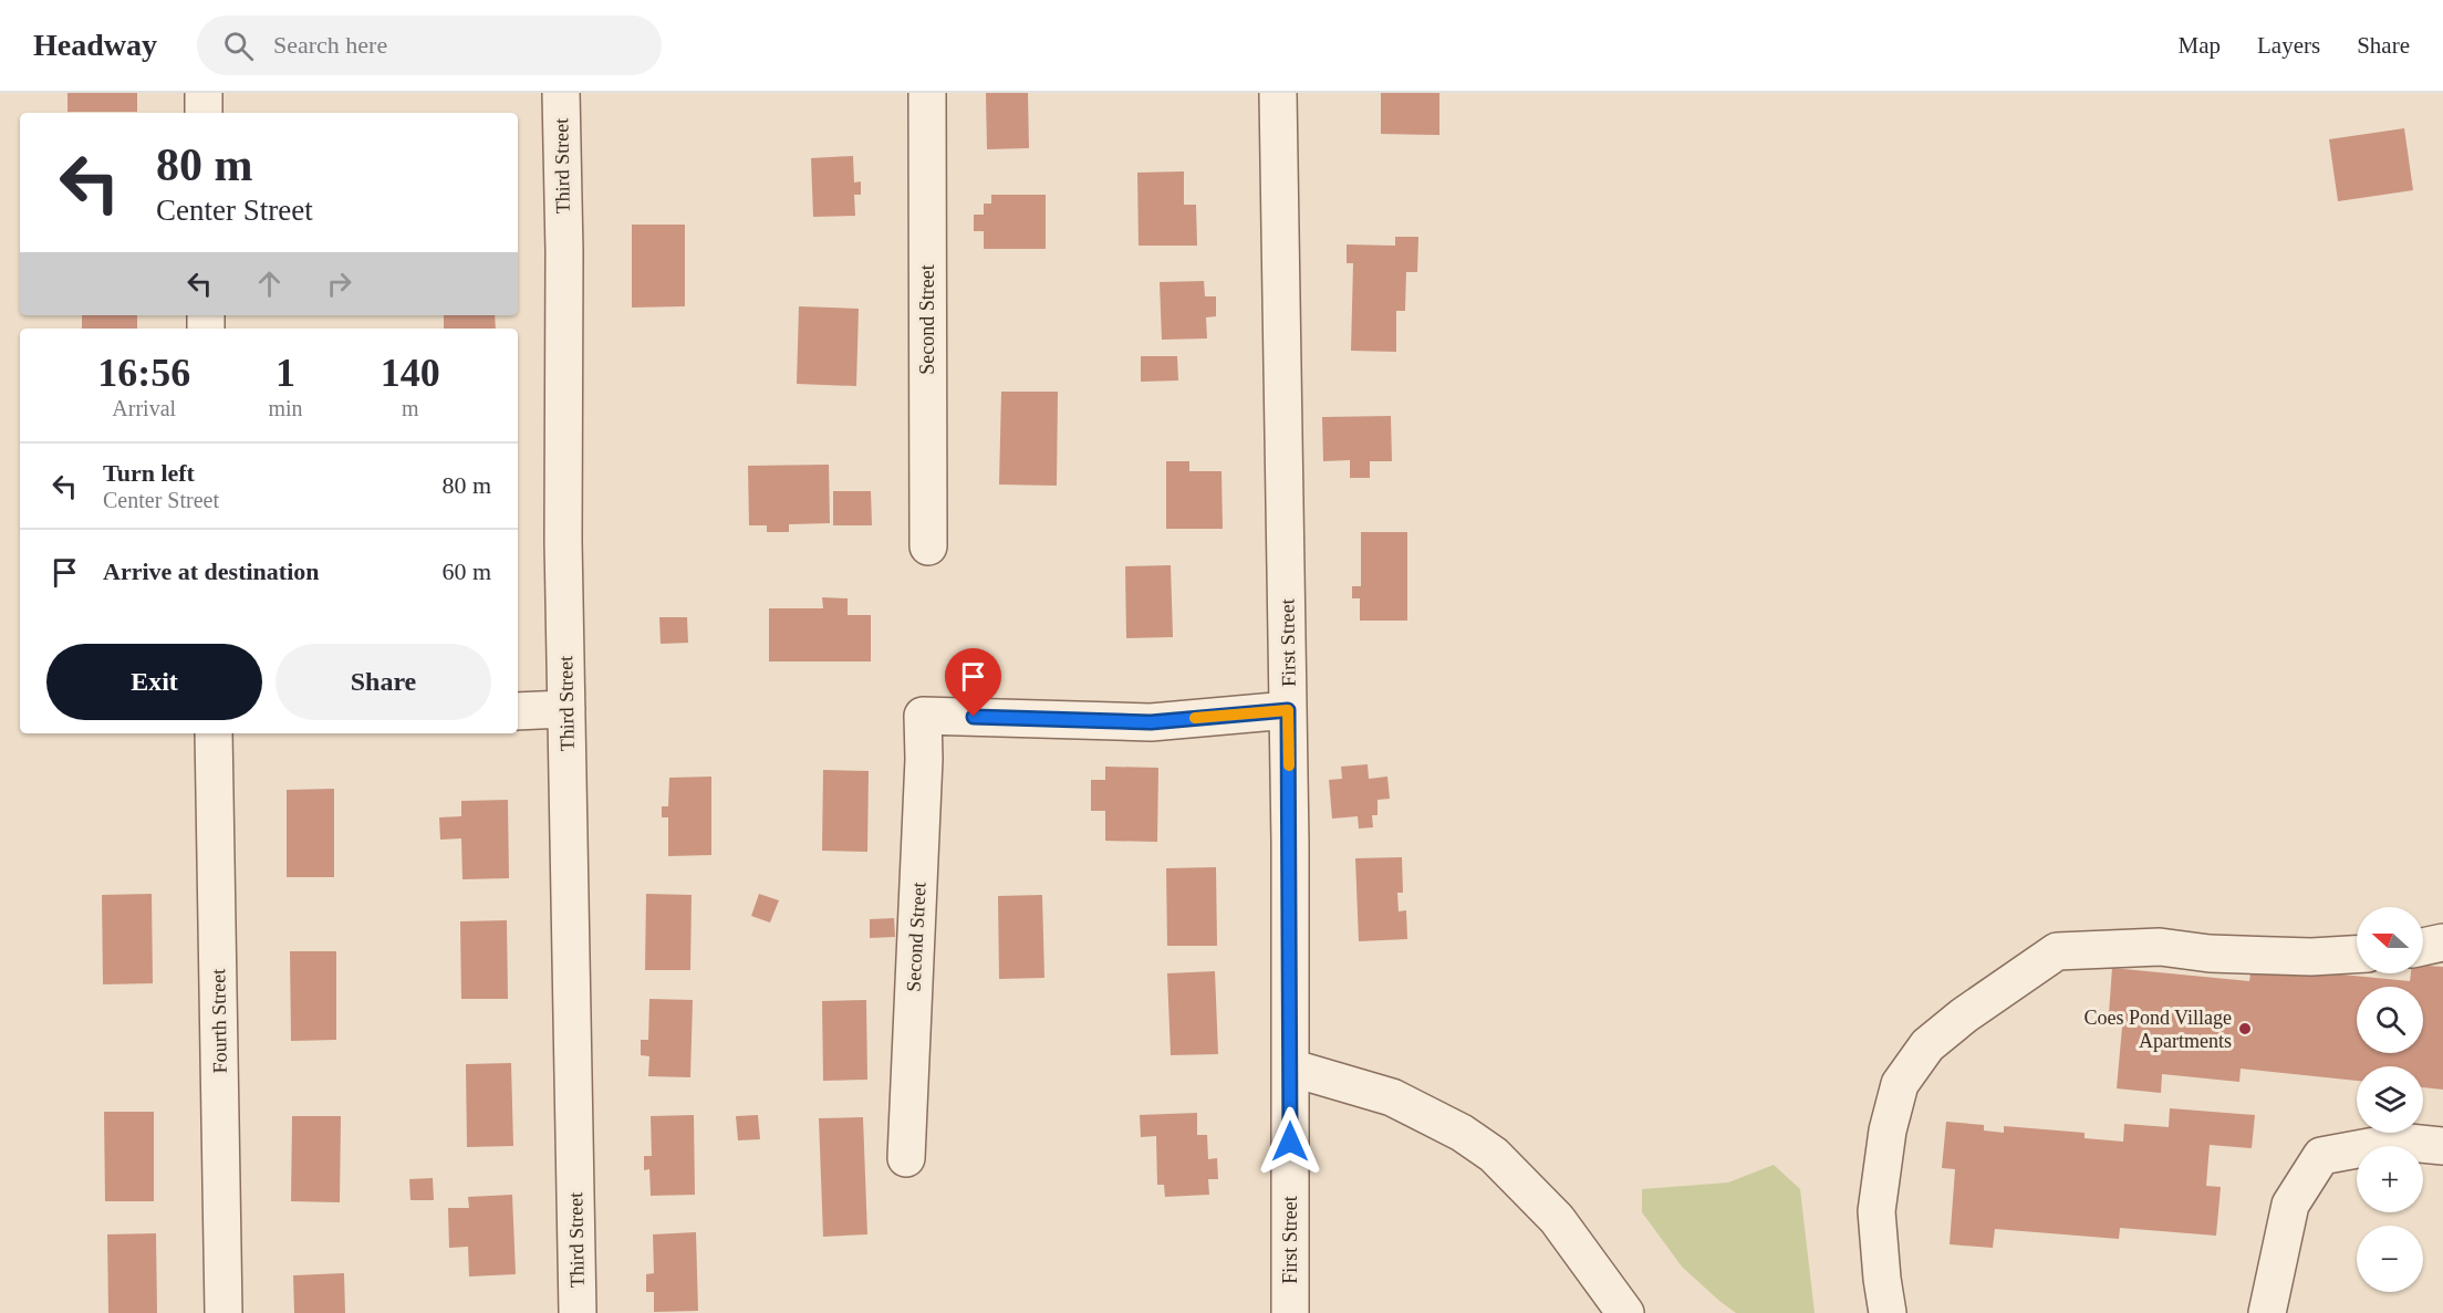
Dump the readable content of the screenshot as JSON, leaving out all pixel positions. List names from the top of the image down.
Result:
{
  "streets": {
    "street": [
      "Third Street",
      "Second Street",
      "First Street",
      "Fourth Street"
    ]
  },
  "crossings": [
    ["Second Street", "First Street"]
  ],
  "places": ["Coes Pond Village Apartments"],
  "north": "left",
  "page": {
    "header": "Headway",
    "search": "Search here",
    "nav": ["Map", "Layers", "Share"],
    "turn": ["80 m", "Center Street"],
    "eta": [
      "16:56",
      "Arrival",
      "1",
      "min",
      "140",
      "m"
    ],
    "list": [
      {
        "name": "Turn left",
        "note": "Center Street",
        "value": "80 m"
      },
      {
        "name": "Arrive at destination",
        "value": "60 m"
      }
    ],
    "buttons": ["Exit", "Share"],
    "map_buttons": ["+", "−"]
  }
}
